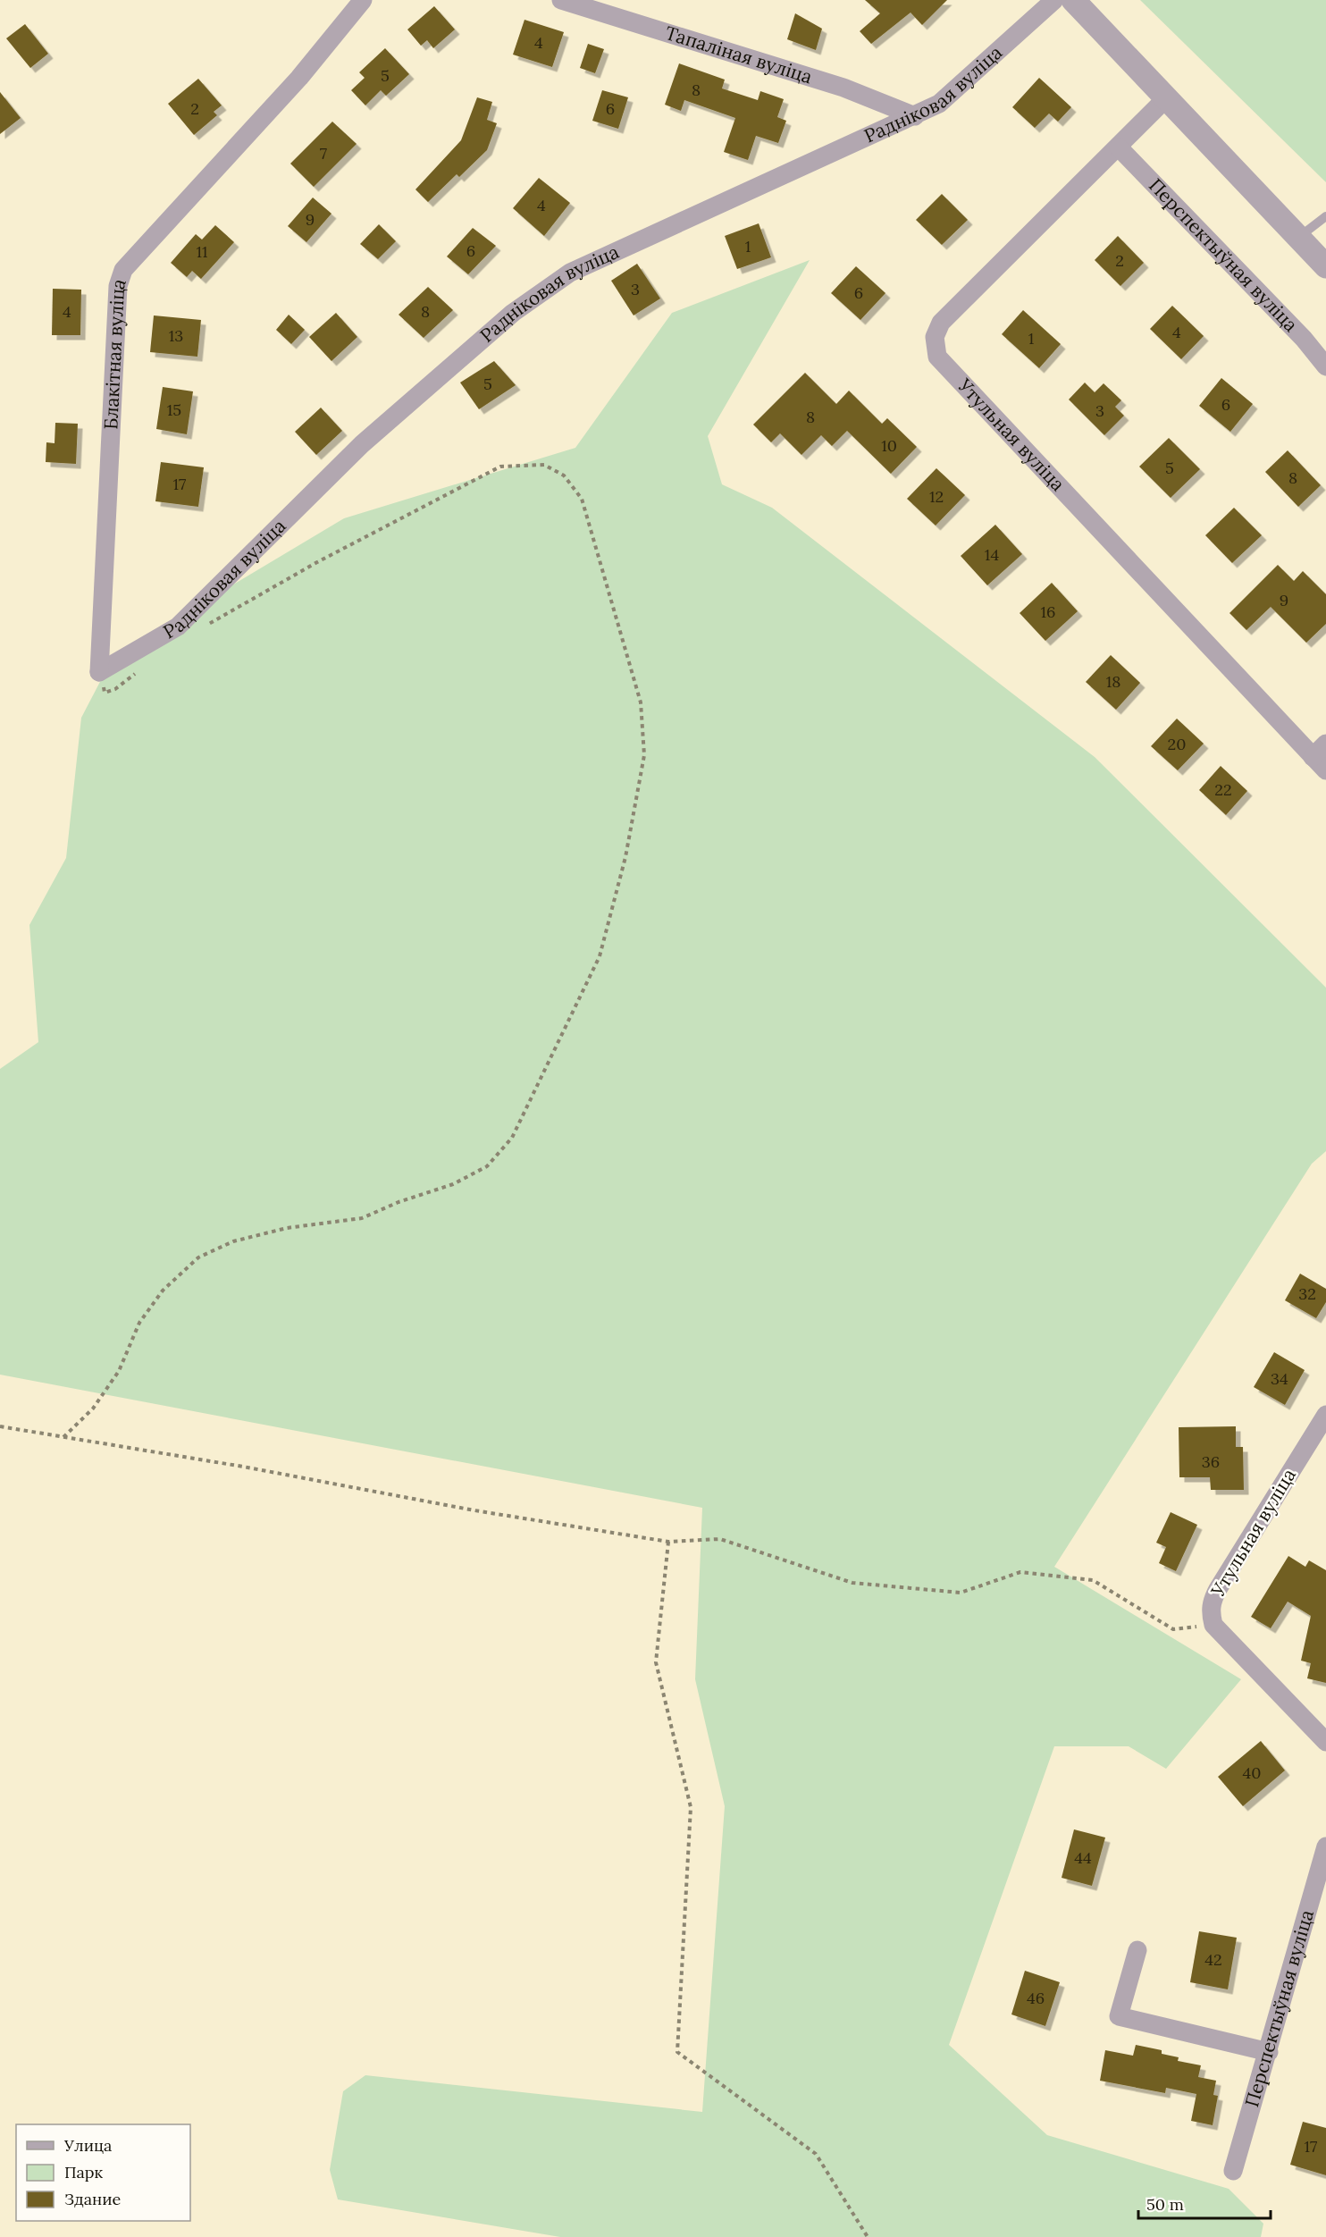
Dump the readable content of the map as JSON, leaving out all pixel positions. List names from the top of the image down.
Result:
{
  "streets": {
    "street": [
      "Тапаліная вуліца",
      "Радніковая вуліца",
      "Перспектыўная вуліца",
      "Блакітная вуліца",
      "Утульная вуліца"
    ]
  },
  "crossings": [
    ["Тапаліная вуліца", "Радніковая вуліца"],
    ["Радніковая вуліца", "Блакітная вуліца"],
    ["Перспектыўная вуліца", "Утульная вуліца"]
  ],
  "house_numbers": [
    "4",
    "5",
    "8",
    "2",
    "6",
    "7",
    "4",
    "9",
    "1",
    "6",
    "11",
    "2",
    "3",
    "6",
    "4",
    "8",
    "4",
    "13",
    "1",
    "5",
    "6",
    "15",
    "3",
    "8",
    "10",
    "5",
    "8",
    "17",
    "12",
    "14",
    "9",
    "16",
    "18",
    "20",
    "22",
    "32",
    "34",
    "36",
    "40",
    "44",
    "42",
    "46",
    "17"
  ],
  "legend": ["Улица", "Парк", "Здание"],
  "scale_bar": "50 m"
}
